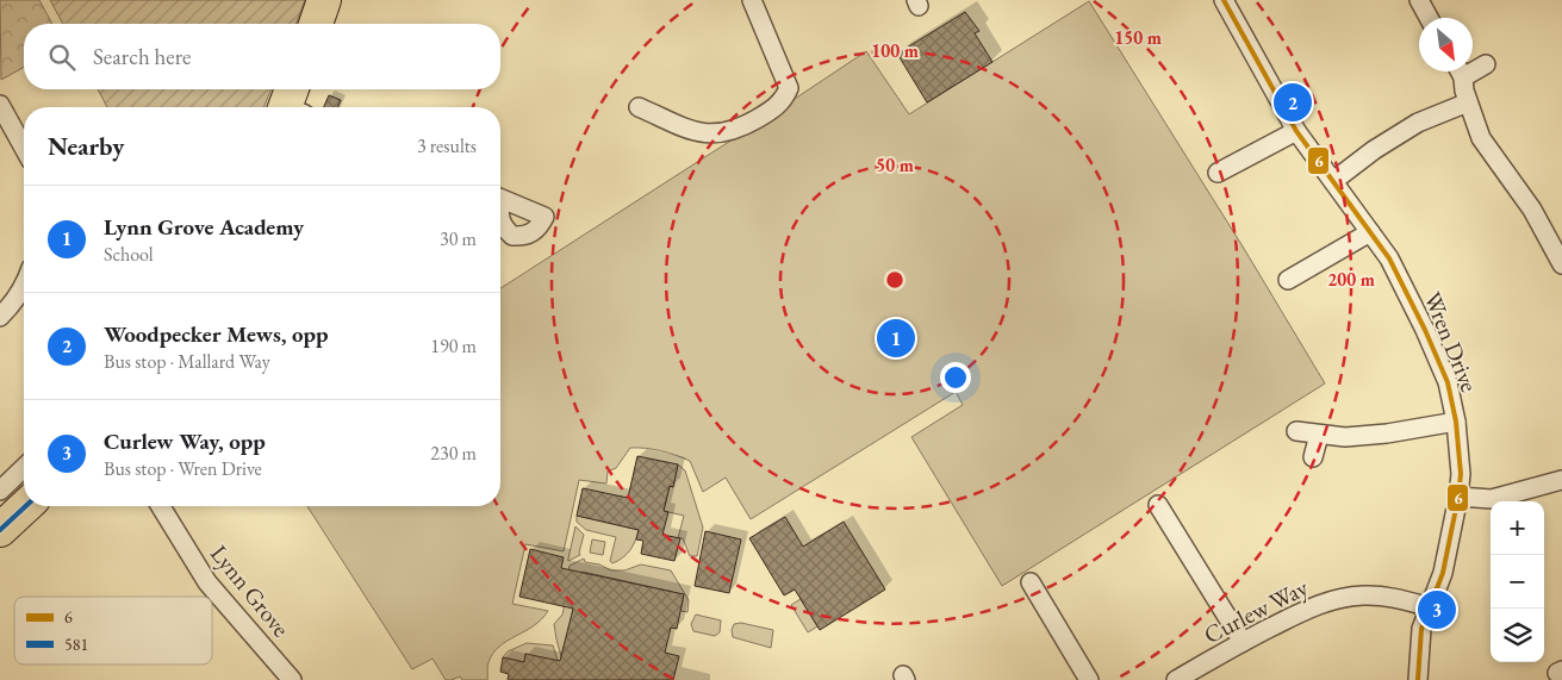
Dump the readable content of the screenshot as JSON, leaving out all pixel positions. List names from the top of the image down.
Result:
{
  "streets": {
    "street": ["Wren Drive", "Lynn Grove", "Curlew Way"]
  },
  "crossings": [
    ["Wren Drive", "Curlew Way"]
  ],
  "lines": ["transit line 6", "transit line 581"],
  "legend": ["6", "581"],
  "north": "bottom right",
  "page": {
    "search": "Search here",
    "pins": ["2", "1", "3"],
    "heading": ["Nearby", "3 results"],
    "list": [
      {
        "mark": "1",
        "name": "Lynn Grove Academy",
        "note": "School",
        "value": "30 m"
      },
      {
        "mark": "2",
        "name": "Woodpecker Mews, opp",
        "note": "Bus stop · Mallard Way",
        "value": "190 m"
      },
      {
        "mark": "3",
        "name": "Curlew Way, opp",
        "note": "Bus stop · Wren Drive",
        "value": "230 m"
      }
    ],
    "map_buttons": ["+", "−"]
  },
  "rings": [
    "150 m",
    "100 m",
    "50 m",
    "200 m"
  ]
}
